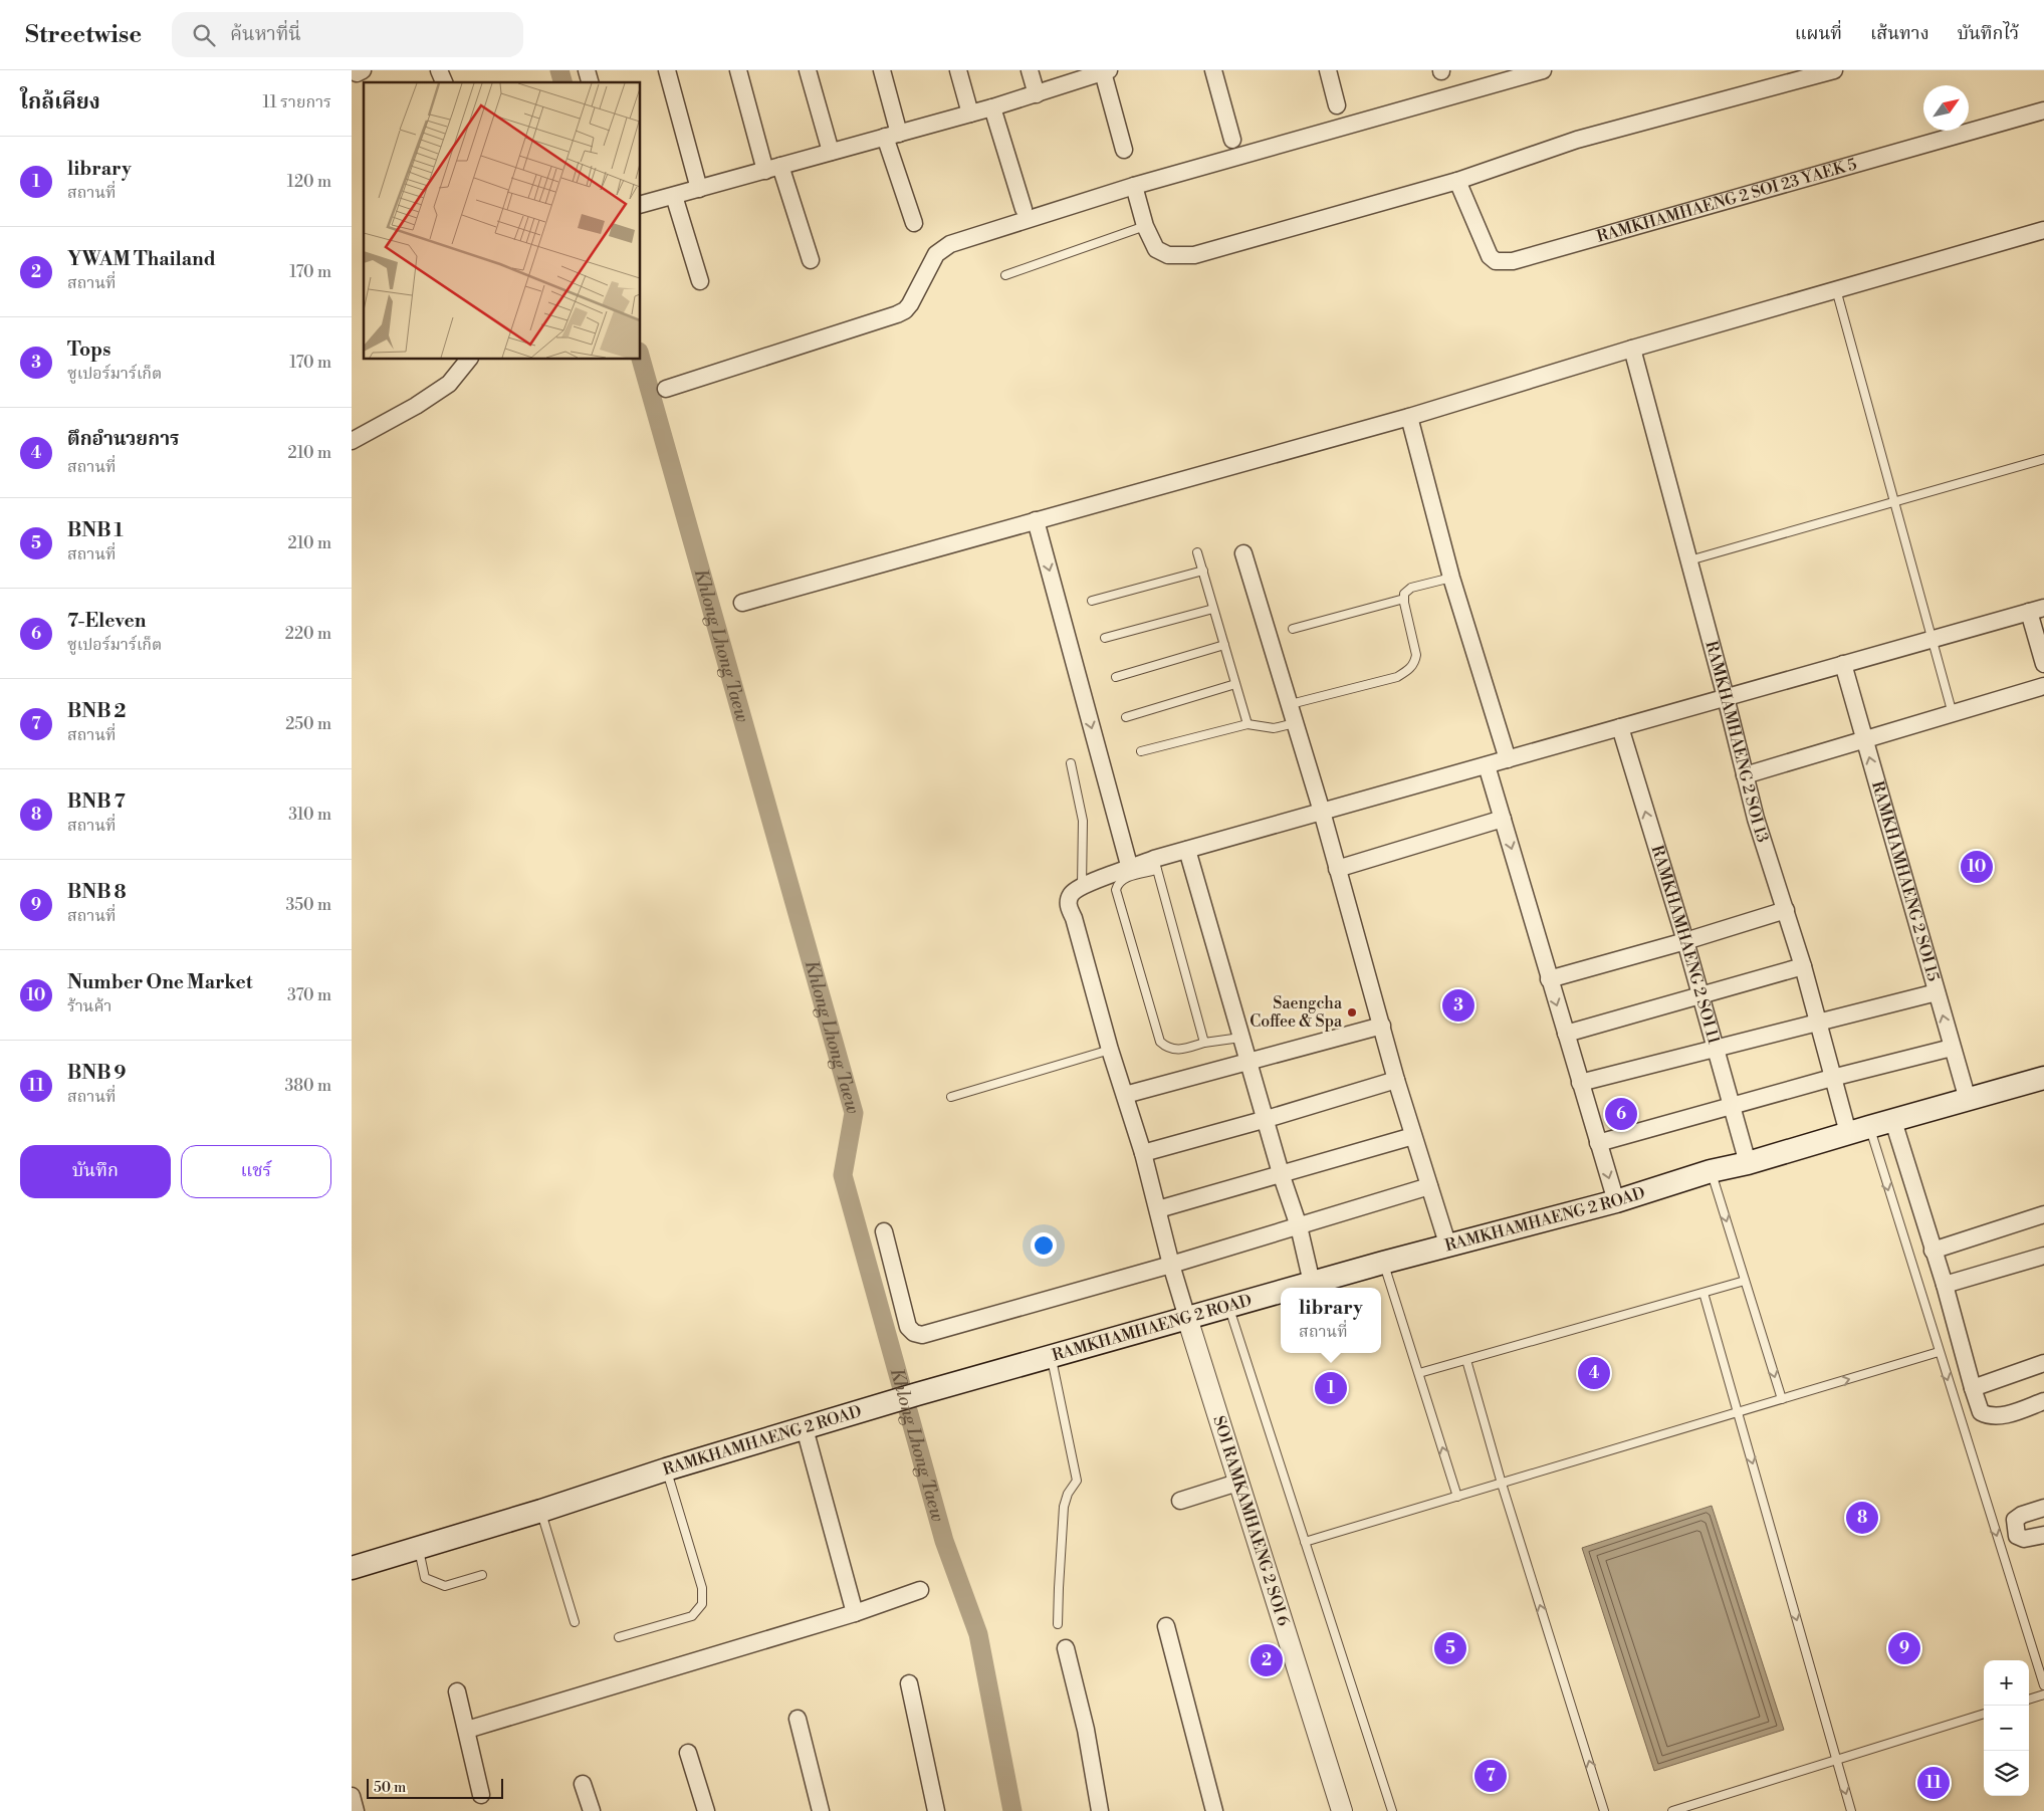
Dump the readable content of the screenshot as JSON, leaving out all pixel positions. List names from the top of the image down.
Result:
{
  "streets": {
    "main road": ["RAMKHAMHAENG 2 ROAD"],
    "street": [
      "RAMKHAMHAENG 2 SOI 23 YAEK 5",
      "RAMKHAMHAENG 2 SOI 13",
      "RAMKHAMHAENG 2 SOI 15",
      "RAMKHAMHAENG 2 SOI 11",
      "SOI RAMKAMHAENG 2 SOI 6"
    ]
  },
  "crossings": [
    ["RAMKHAMHAENG 2 SOI 13", "RAMKHAMHAENG 2 ROAD"],
    ["RAMKHAMHAENG 2 SOI 15", "RAMKHAMHAENG 2 ROAD"],
    ["RAMKHAMHAENG 2 SOI 11", "RAMKHAMHAENG 2 ROAD"],
    ["RAMKHAMHAENG 2 ROAD", "SOI RAMKAMHAENG 2 SOI 6"]
  ],
  "one_way": ["RAMKHAMHAENG 2 SOI 15"],
  "water": ["Khlong Lhong Taew"],
  "places": ["Saengcha Coffee & Spa"],
  "scale_bar": "50 m",
  "north": "top right",
  "page": {
    "header": "Streetwise",
    "search": "ค้นหาที่นี่",
    "nav": ["แผนที่", "เส้นทาง", "บันทึกไว้"],
    "heading": ["ใกล้เคียง", "11 รายการ"],
    "list": [
      {
        "mark": "1",
        "name": "library",
        "note": "สถานที่",
        "value": "120 m"
      },
      {
        "mark": "2",
        "name": "YWAM Thailand",
        "note": "สถานที่",
        "value": "170 m"
      },
      {
        "mark": "3",
        "name": "Tops",
        "note": "ซูเปอร์มาร์เก็ต",
        "value": "170 m"
      },
      {
        "mark": "4",
        "name": "ตึกอำนวยการ",
        "note": "สถานที่",
        "value": "210 m"
      },
      {
        "mark": "5",
        "name": "BNB 1",
        "note": "สถานที่",
        "value": "210 m"
      },
      {
        "mark": "6",
        "name": "7-Eleven",
        "note": "ซูเปอร์มาร์เก็ต",
        "value": "220 m"
      },
      {
        "mark": "7",
        "name": "BNB 2",
        "note": "สถานที่",
        "value": "250 m"
      },
      {
        "mark": "8",
        "name": "BNB 7",
        "note": "สถานที่",
        "value": "310 m"
      },
      {
        "mark": "9",
        "name": "BNB 8",
        "note": "สถานที่",
        "value": "350 m"
      },
      {
        "mark": "10",
        "name": "Number One Market",
        "note": "ร้านค้า",
        "value": "370 m"
      },
      {
        "mark": "11",
        "name": "BNB 9",
        "note": "สถานที่",
        "value": "380 m"
      }
    ],
    "pins": [
      "10",
      "3",
      "6",
      "4",
      "1",
      "8",
      "5",
      "9",
      "2",
      "7",
      "11"
    ],
    "buttons": ["บันทึก", "แชร์"],
    "popup": ["library", "สถานที่"],
    "map_buttons": ["+", "−"],
    "scale": "50 m"
  }
}
